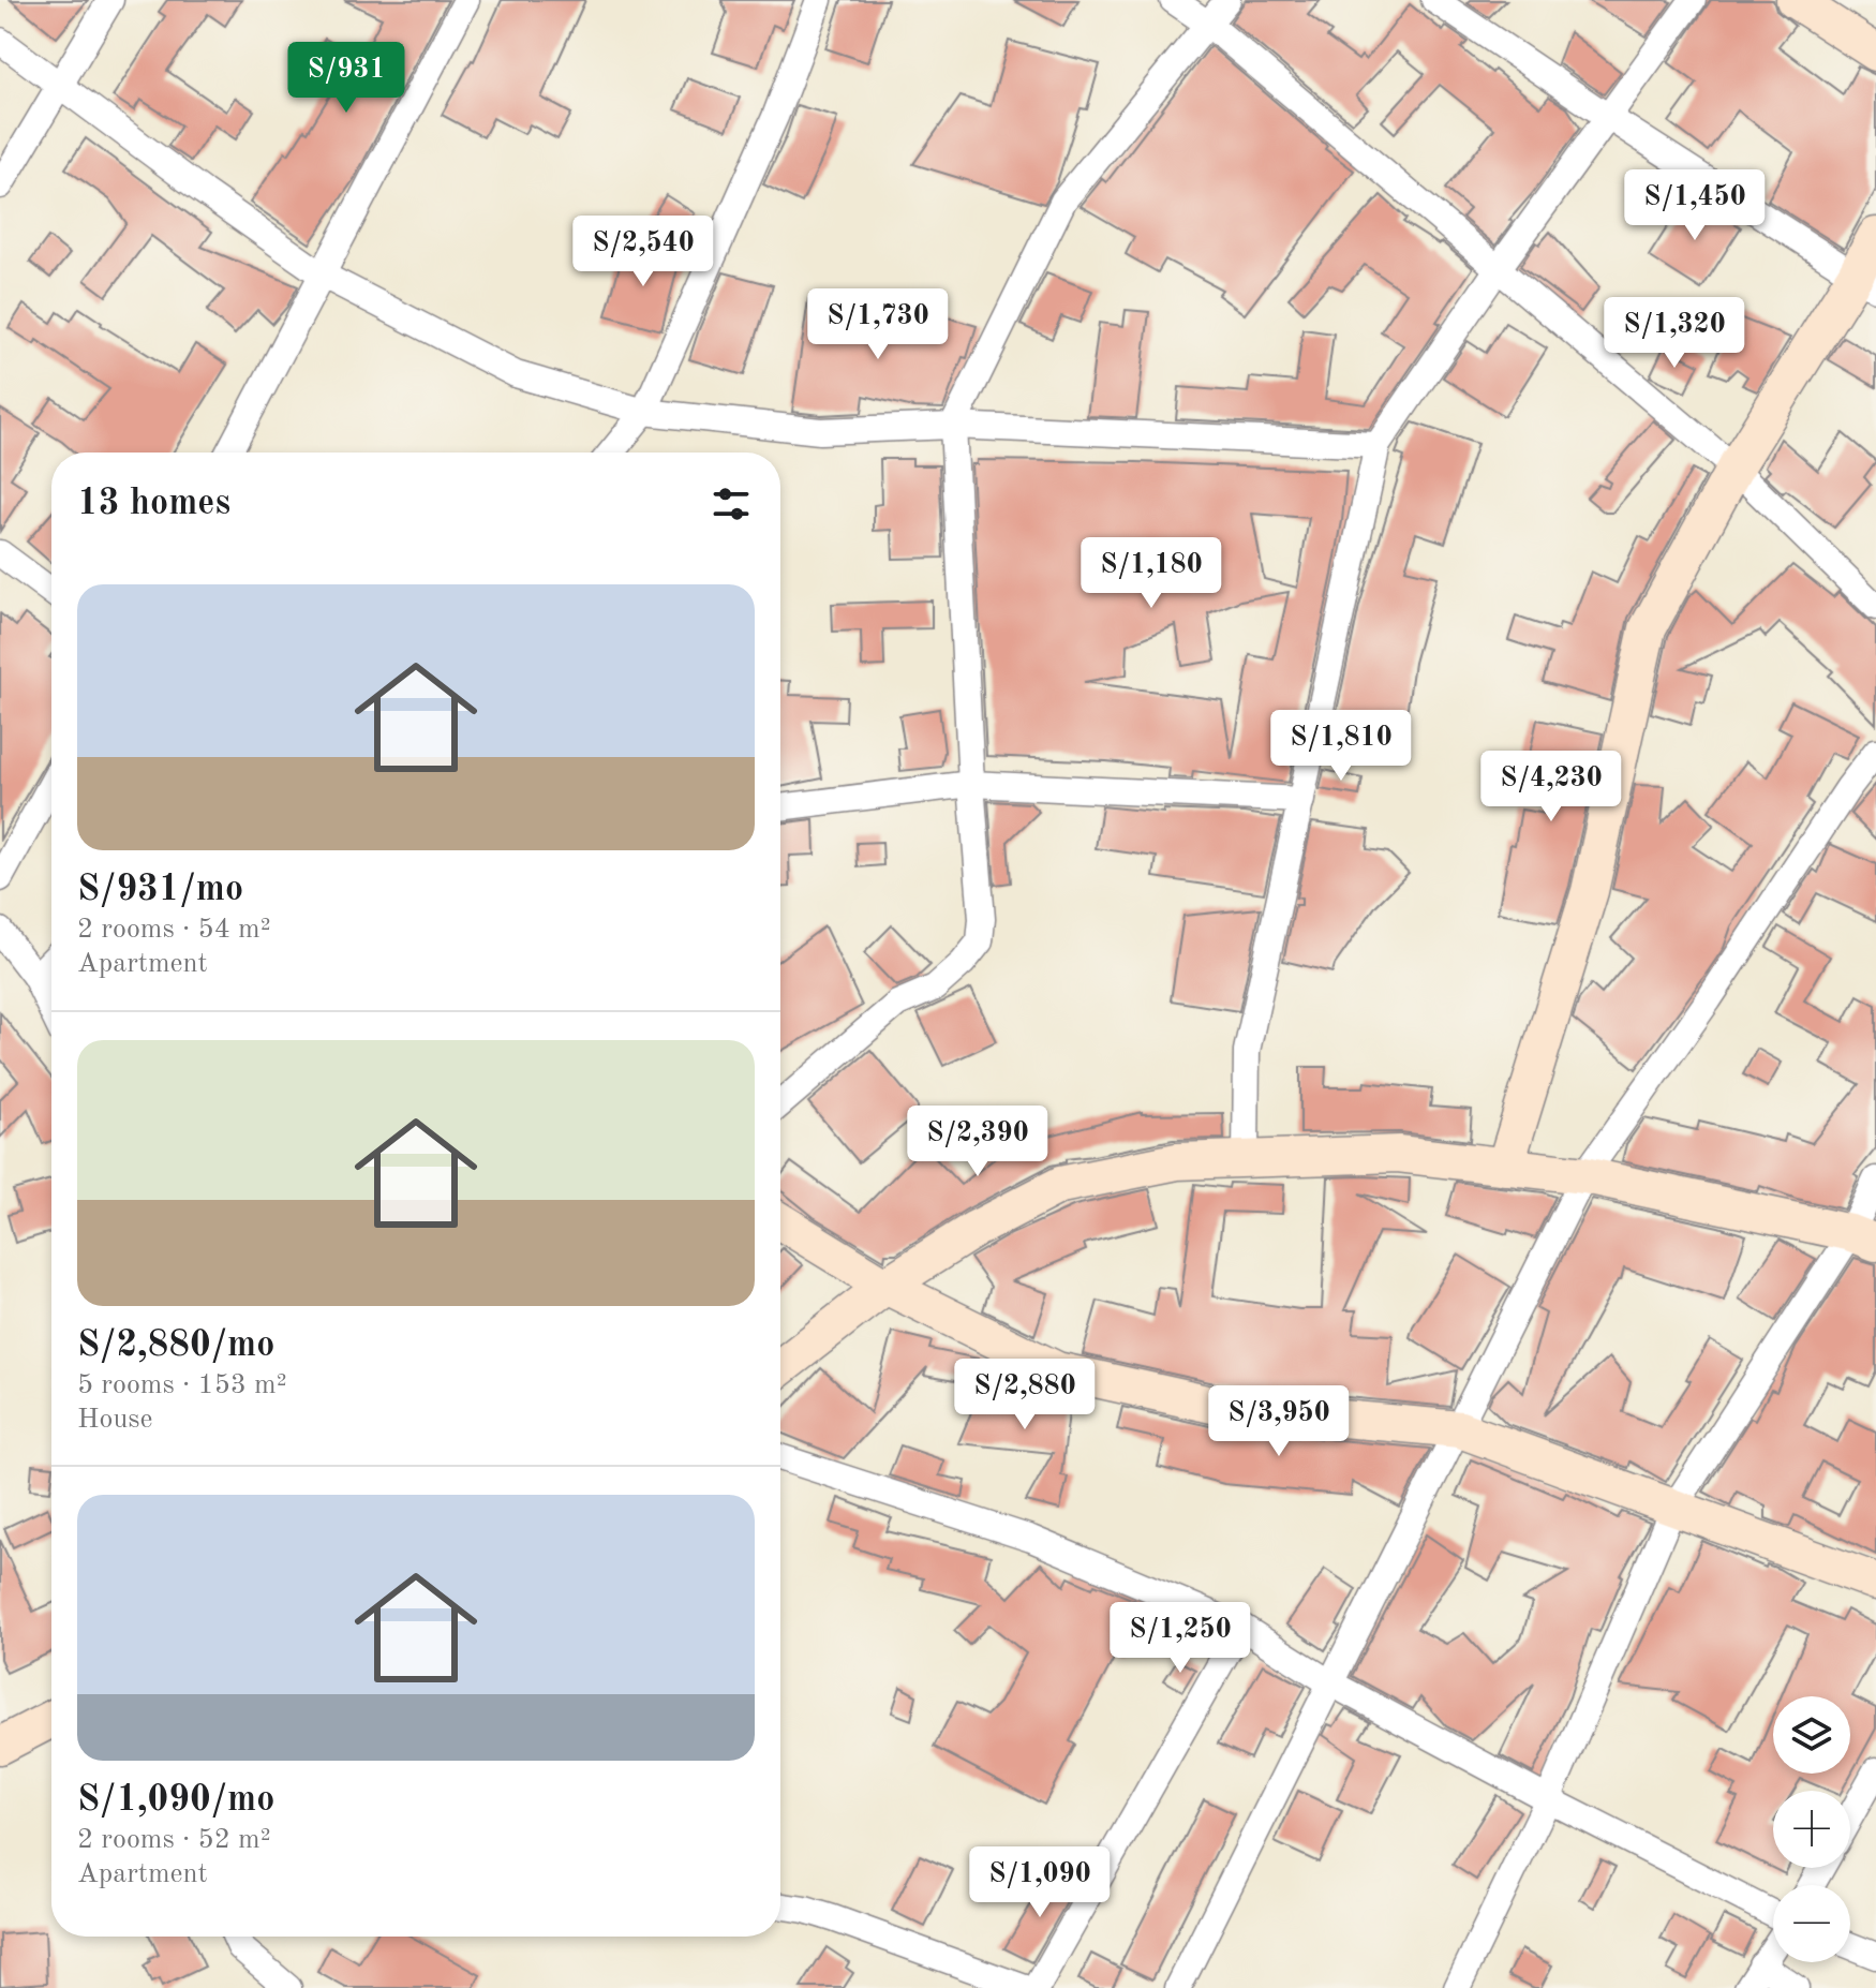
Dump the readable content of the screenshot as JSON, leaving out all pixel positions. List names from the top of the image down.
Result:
{
  "page": {
    "price": [
      "S/931",
      "S/1,450",
      "S/2,540",
      "S/1,730",
      "S/1,320",
      "S/1,180",
      "S/1,810",
      "S/4,230",
      "S/2,390",
      "S/2,880",
      "S/3,950",
      "S/1,250",
      "S/1,090"
    ],
    "heading": "13 homes",
    "list": [
      {
        "name": "S/931/mo",
        "note": "2 rooms · 54 m² · Apartment"
      },
      {
        "name": "S/2,880/mo",
        "note": "5 rooms · 153 m² · House"
      },
      {
        "name": "S/1,090/mo",
        "note": "2 rooms · 52 m² · Apartment"
      }
    ],
    "map_buttons": ["+", "−"]
  }
}
